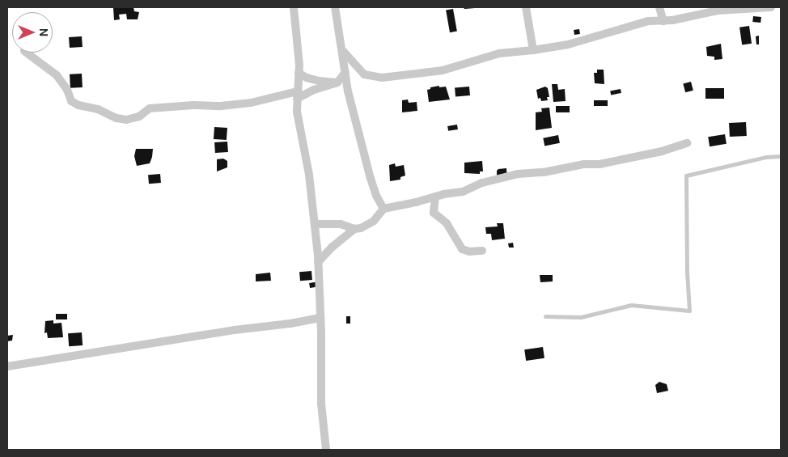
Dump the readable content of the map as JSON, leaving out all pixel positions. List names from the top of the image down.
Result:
{
  "north": "right"
}
